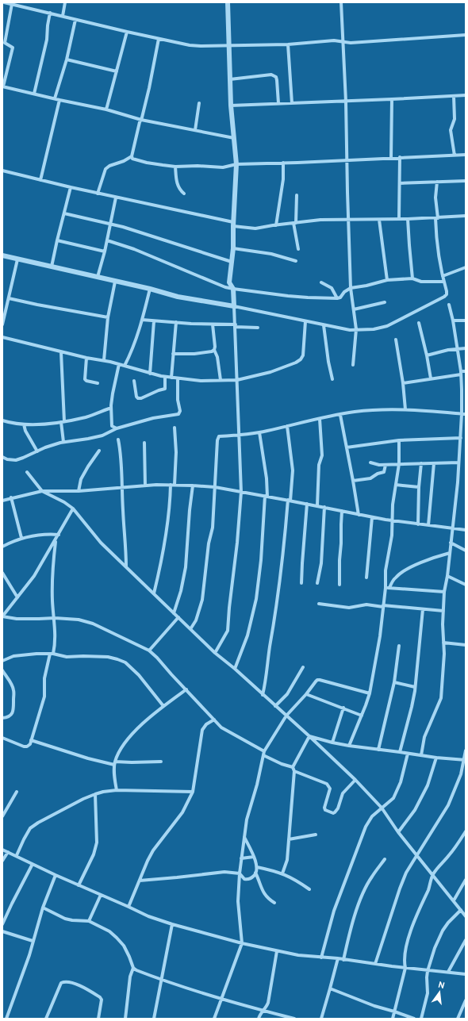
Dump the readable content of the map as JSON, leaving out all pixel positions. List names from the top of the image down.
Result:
{
  "north": "top"
}
